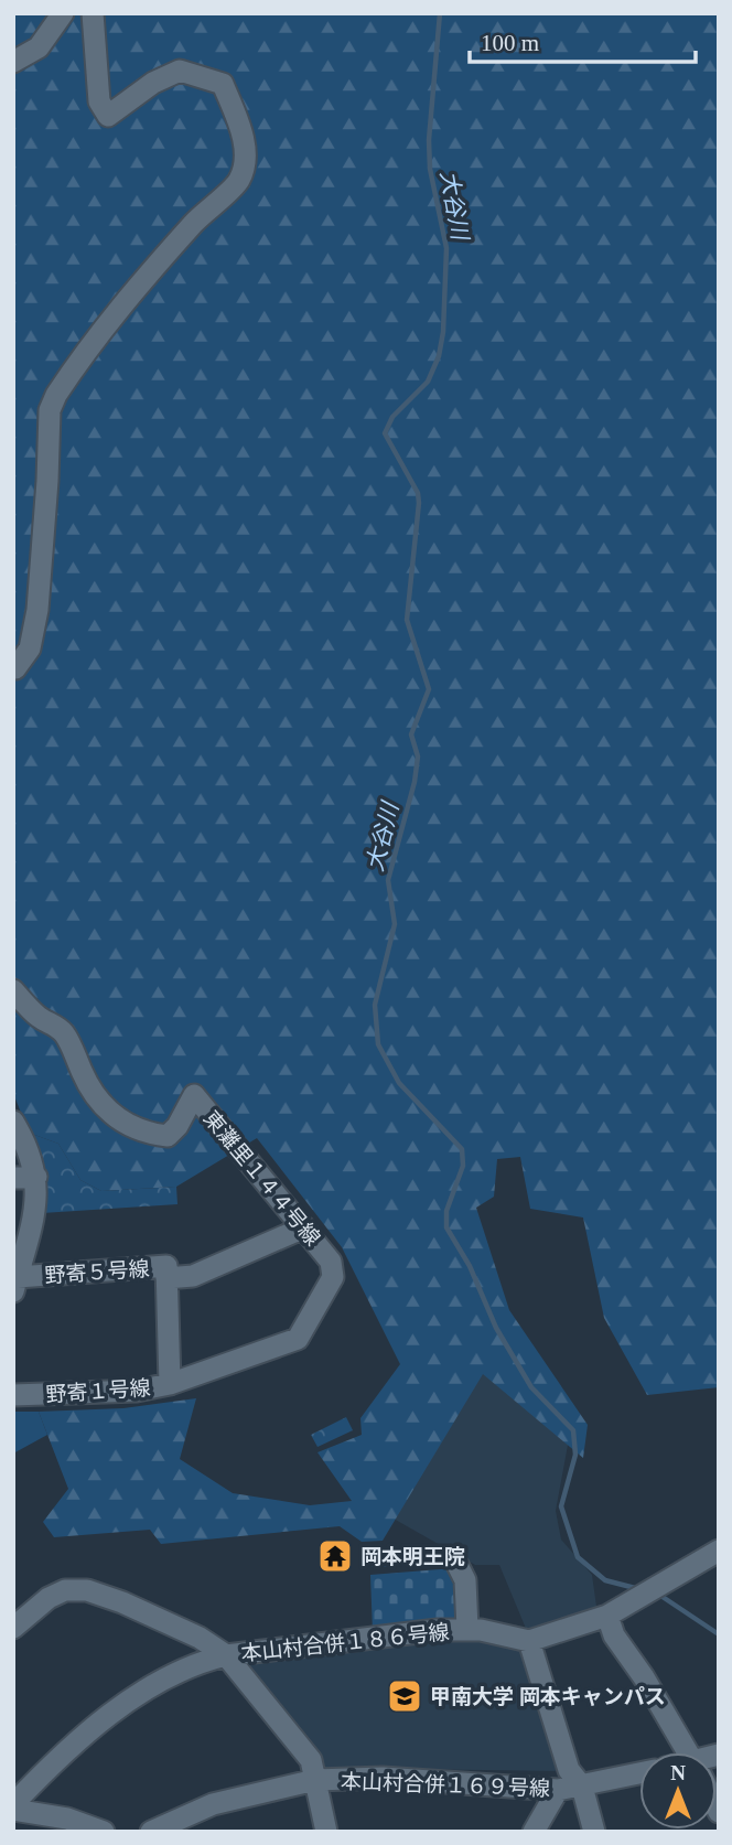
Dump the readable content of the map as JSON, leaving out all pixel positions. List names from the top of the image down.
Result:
{
  "streets": {
    "street": [
      "東灘里１４４号線",
      "野寄５号線",
      "野寄１号線",
      "本山村合併１８６号線",
      "本山村合併１６９号線"
    ]
  },
  "crossings": [
    ["東灘里１４４号線", "野寄１号線"],
    ["野寄５号線", "野寄１号線"]
  ],
  "water": ["大谷川"],
  "places": {
    "temple": ["岡本明王院"],
    "school or university": ["甲南大学 岡本キャンパス"]
  },
  "scale_bar": "100 m",
  "north": "top"
}
